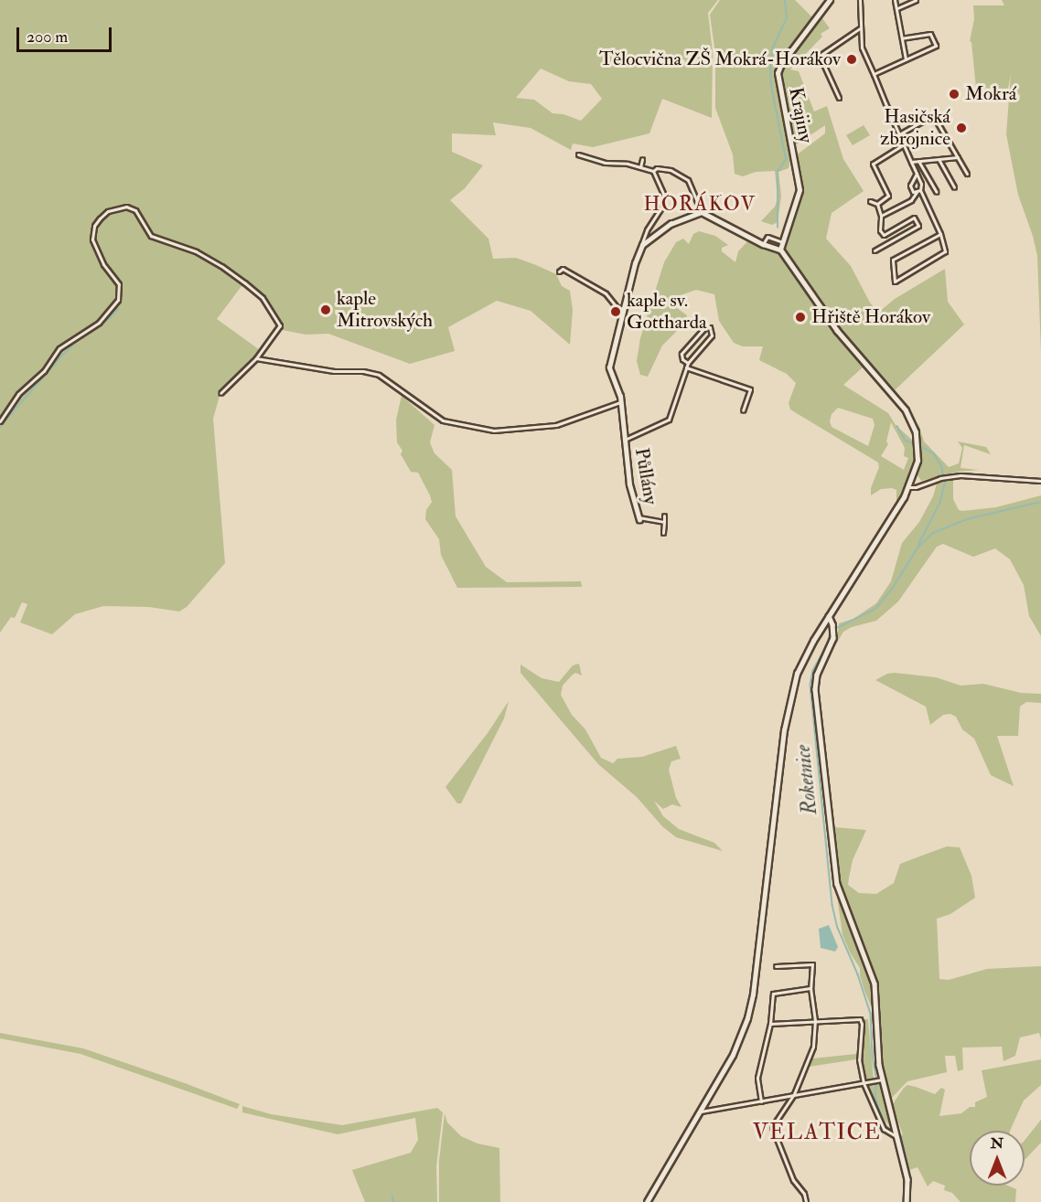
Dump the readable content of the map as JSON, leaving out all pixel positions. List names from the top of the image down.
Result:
{
  "streets": {
    "street": ["Krajiny", "Půllány"]
  },
  "districts": ["HORÁKOV", "VELATICE"],
  "water": ["Roketnice"],
  "places": [
    "Tělocvična ZŠ Mokrá-Horákov",
    "Mokrá",
    "Hasičská zbrojnice",
    "kaple Mitrovských",
    "kaple sv. Gottharda",
    "Hřiště Horákov"
  ],
  "scale_bar": "200 m",
  "north": "top"
}
